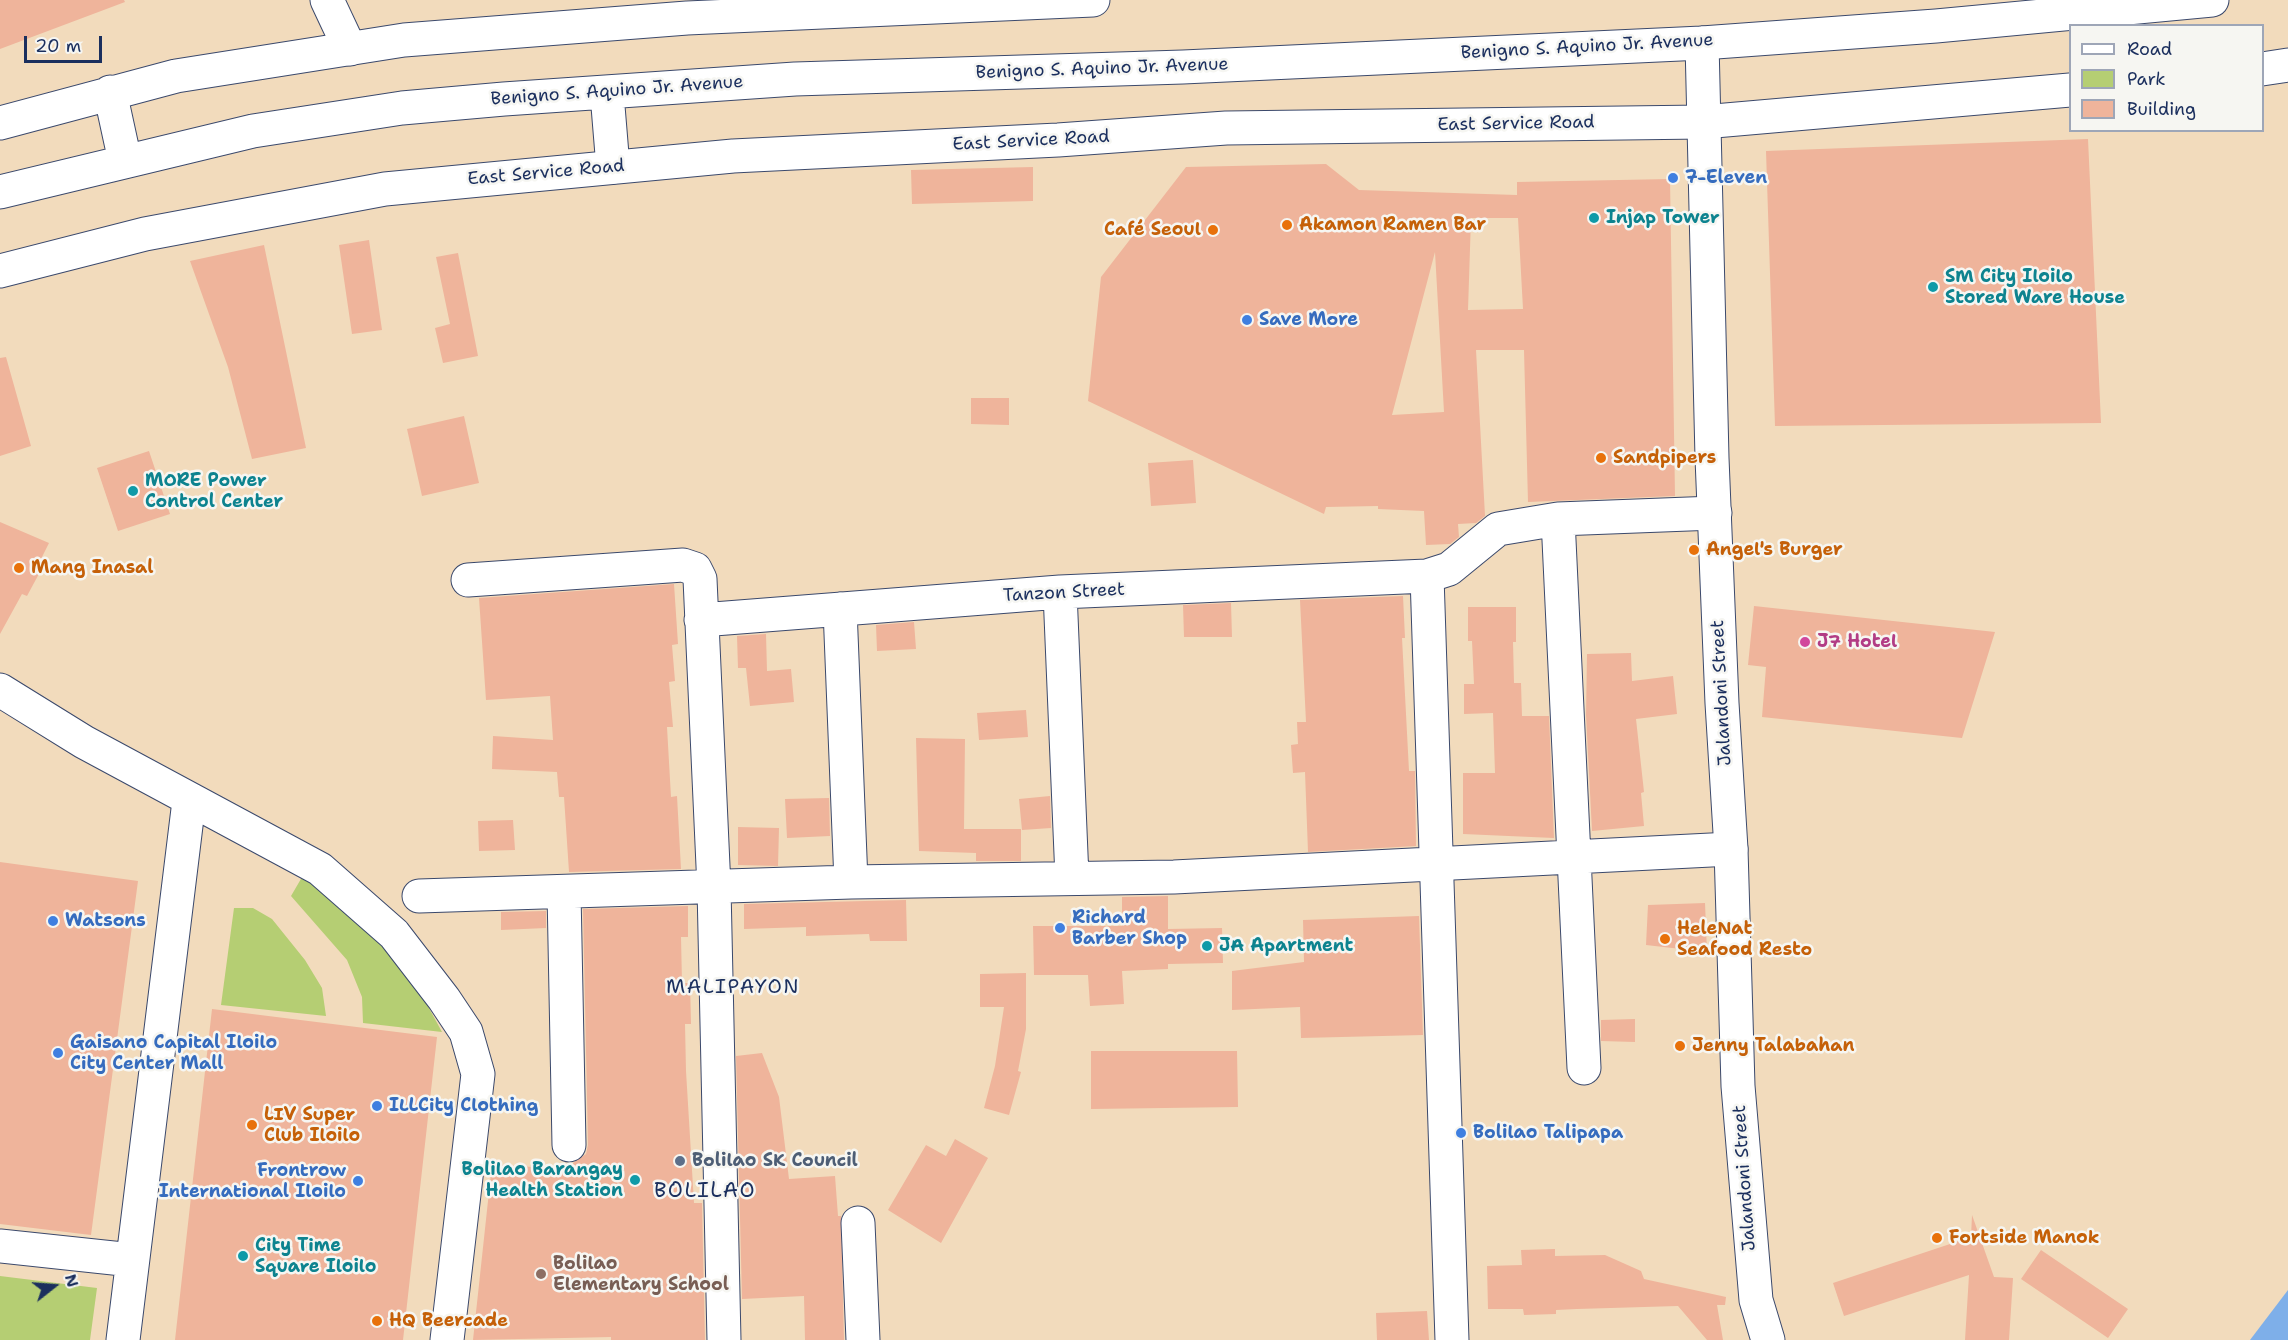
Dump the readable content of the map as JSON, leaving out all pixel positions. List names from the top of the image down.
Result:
{
  "streets": {
    "main road": [
      "Benigno S. Aquino Jr. Avenue",
      "East Service Road",
      "Tanzon Street",
      "Jalandoni Street"
    ]
  },
  "crossings": [
    ["Benigno S. Aquino Jr. Avenue", "Jalandoni Street"],
    ["East Service Road", "Jalandoni Street"]
  ],
  "districts": ["MALIPAYON", "BOLILAO"],
  "places": [
    "7-Eleven",
    "Injap Tower",
    "Akamon Ramen Bar",
    "Café Seoul",
    "SM City Iloilo Stored Ware House",
    "Save More",
    "Sandpipers",
    "MORE Power Control Center",
    "Angel's Burger",
    "Mang Inasal",
    "J7 Hotel",
    "Watsons",
    "Richard Barber Shop",
    "HeleNat Seafood Resto",
    "JA Apartment",
    "Jenny Talabahan",
    "Gaisano Capital Iloilo City Center Mall",
    "ILLCity Clothing",
    "LIV Super Club Iloilo",
    "Bolilao Talipapa",
    "Bolilao SK Council",
    "Bolilao Barangay Health Station",
    "Frontrow International Iloilo",
    "Fortside Manok",
    "City Time Square Iloilo",
    "Bolilao Elementary School",
    "HQ Beercade"
  ],
  "legend": ["Road", "Park", "Building"],
  "scale_bar": "20 m",
  "north": "right"
}
